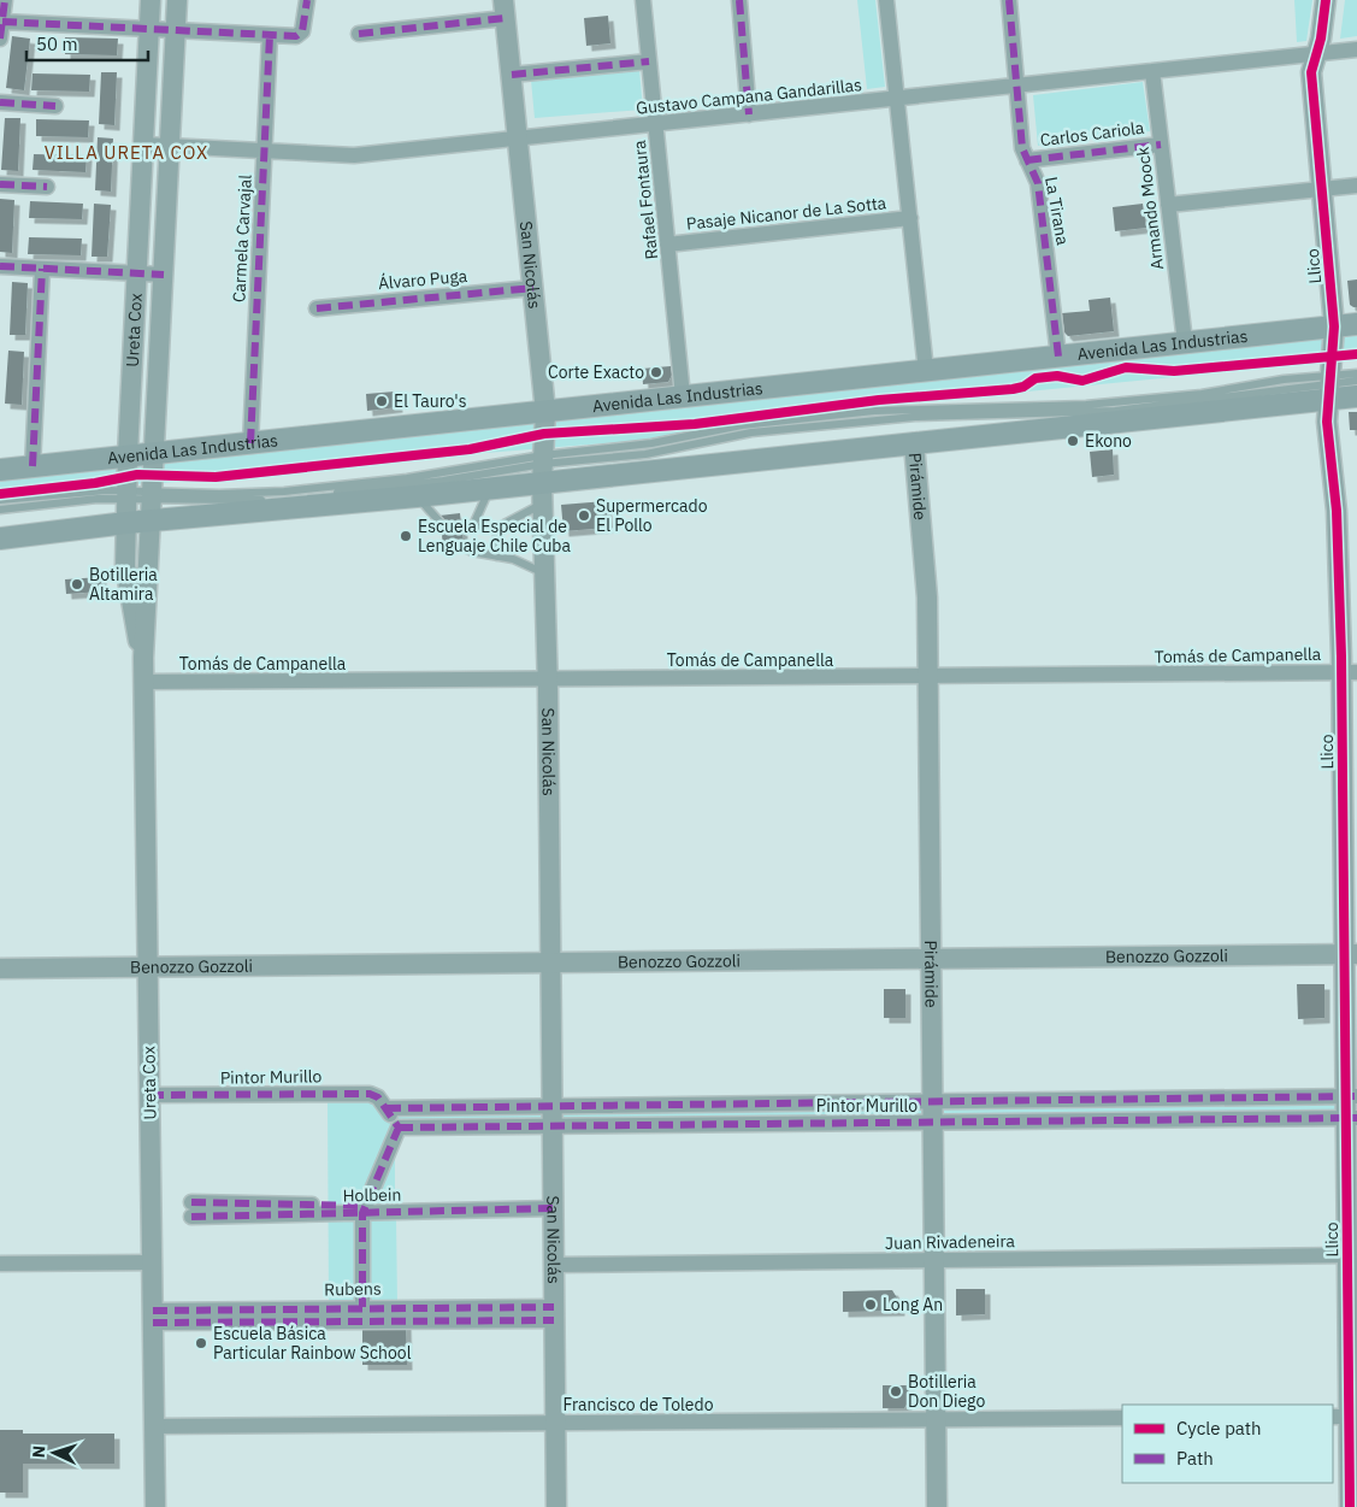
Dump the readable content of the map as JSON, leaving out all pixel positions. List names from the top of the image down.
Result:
{
  "streets": {
    "main road": ["Avenida Las Industrias"],
    "street": [
      "Gustavo Campana Gandarillas",
      "Carlos Cariola",
      "Rafael Fontaura",
      "Armando Moock",
      "La Tirana",
      "Pasaje Nicanor de La Sotta",
      "Carmela Carvajal",
      "San Nicolás",
      "Llico",
      "Álvaro Puga",
      "Ureta Cox",
      "Pirámide",
      "Tomás de Campanella",
      "Benozzo Gozzoli",
      "Pintor Murillo",
      "Holbein",
      "Juan Rivadeneira",
      "Rubens",
      "Francisco de Toledo"
    ]
  },
  "crossings": [
    ["Gustavo Campana Gandarillas", "Rafael Fontaura"],
    ["Gustavo Campana Gandarillas", "Armando Moock"],
    ["Gustavo Campana Gandarillas", "La Tirana"],
    ["Gustavo Campana Gandarillas", "Carmela Carvajal"],
    ["Gustavo Campana Gandarillas", "San Nicolás"],
    ["Gustavo Campana Gandarillas", "Llico"],
    ["Gustavo Campana Gandarillas", "Ureta Cox"],
    ["Carlos Cariola", "Armando Moock"],
    ["Carlos Cariola", "La Tirana"],
    ["Rafael Fontaura", "Pasaje Nicanor de La Sotta"],
    ["Rafael Fontaura", "Avenida Las Industrias"],
    ["Armando Moock", "Avenida Las Industrias"],
    ["La Tirana", "Avenida Las Industrias"],
    ["Carmela Carvajal", "Avenida Las Industrias"],
    ["San Nicolás", "Álvaro Puga"],
    ["San Nicolás", "Avenida Las Industrias"],
    ["San Nicolás", "Tomás de Campanella"],
    ["San Nicolás", "Benozzo Gozzoli"],
    ["San Nicolás", "Pintor Murillo"],
    ["San Nicolás", "Holbein"],
    ["San Nicolás", "Juan Rivadeneira"],
    ["San Nicolás", "Rubens"],
    ["San Nicolás", "Francisco de Toledo"],
    ["Llico", "Avenida Las Industrias"],
    ["Llico", "Tomás de Campanella"],
    ["Llico", "Benozzo Gozzoli"],
    ["Llico", "Pintor Murillo"],
    ["Llico", "Juan Rivadeneira"],
    ["Ureta Cox", "Avenida Las Industrias"],
    ["Ureta Cox", "Tomás de Campanella"],
    ["Ureta Cox", "Benozzo Gozzoli"],
    ["Ureta Cox", "Pintor Murillo"],
    ["Ureta Cox", "Rubens"],
    ["Ureta Cox", "Francisco de Toledo"],
    ["Pirámide", "Tomás de Campanella"],
    ["Pirámide", "Benozzo Gozzoli"],
    ["Pirámide", "Pintor Murillo"],
    ["Pirámide", "Juan Rivadeneira"],
    ["Pirámide", "Francisco de Toledo"]
  ],
  "districts": ["VILLA URETA COX"],
  "places": [
    "Corte Exacto",
    "El Tauro's",
    "Ekono",
    "Supermercado El Pollo",
    "Escuela Especial de Lenguaje Chile Cuba",
    "Botilleria Altamira",
    "Long An",
    "Escuela Básica Particular Rainbow School",
    "Botilleria Don Diego"
  ],
  "legend": ["Cycle path", "Path"],
  "scale_bar": "50 m",
  "north": "left"
}
